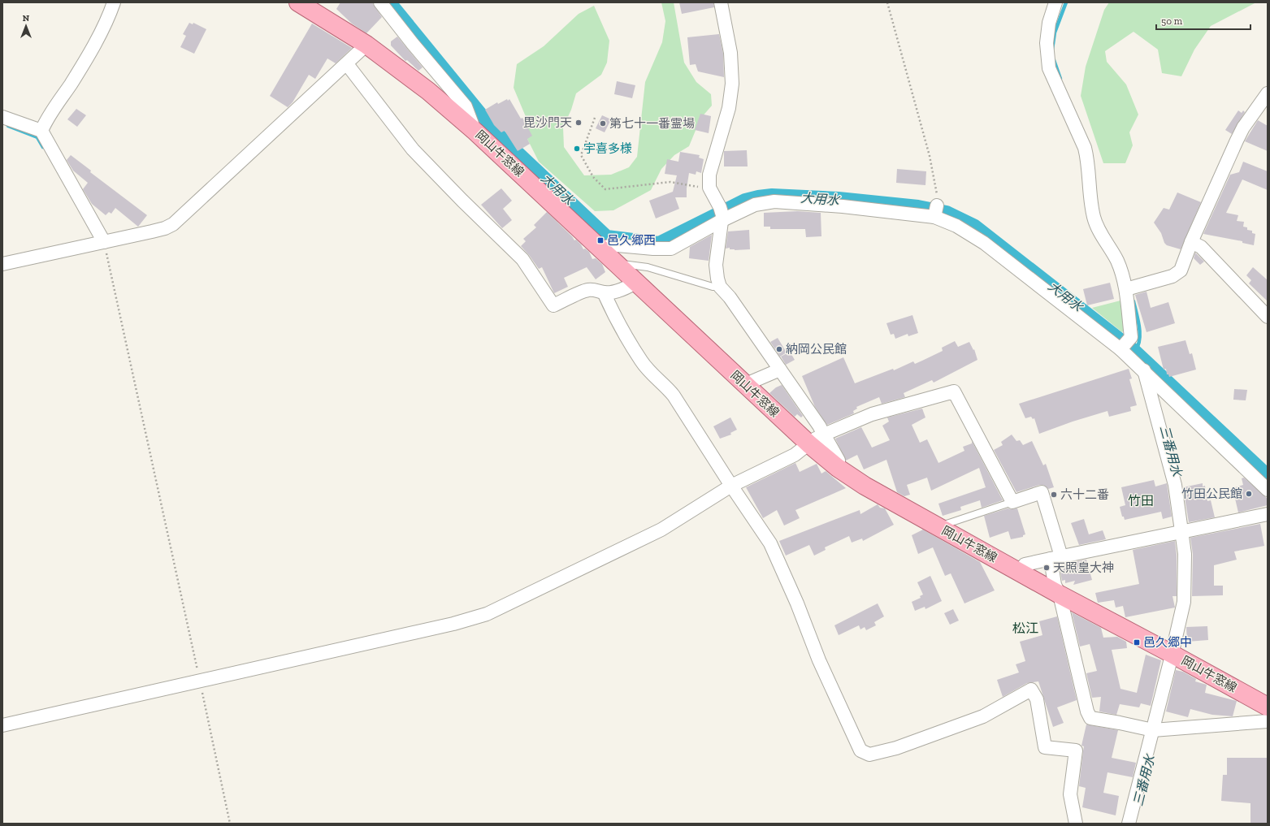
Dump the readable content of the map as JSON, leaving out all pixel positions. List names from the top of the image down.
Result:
{
  "streets": {
    "main road": ["岡山牛窓線"]
  },
  "districts": ["竹田", "松江"],
  "water": ["大用水", "三番用水"],
  "places": {
    "other": [
      "毘沙門天",
      "第七十一番霊場",
      "宇喜多様",
      "納岡公民館",
      "竹田公民館",
      "六十二番",
      "天照皇大神"
    ],
    "transit": ["邑久郷西", "邑久郷中"]
  },
  "scale_bar": "50 m",
  "north": "top"
}
